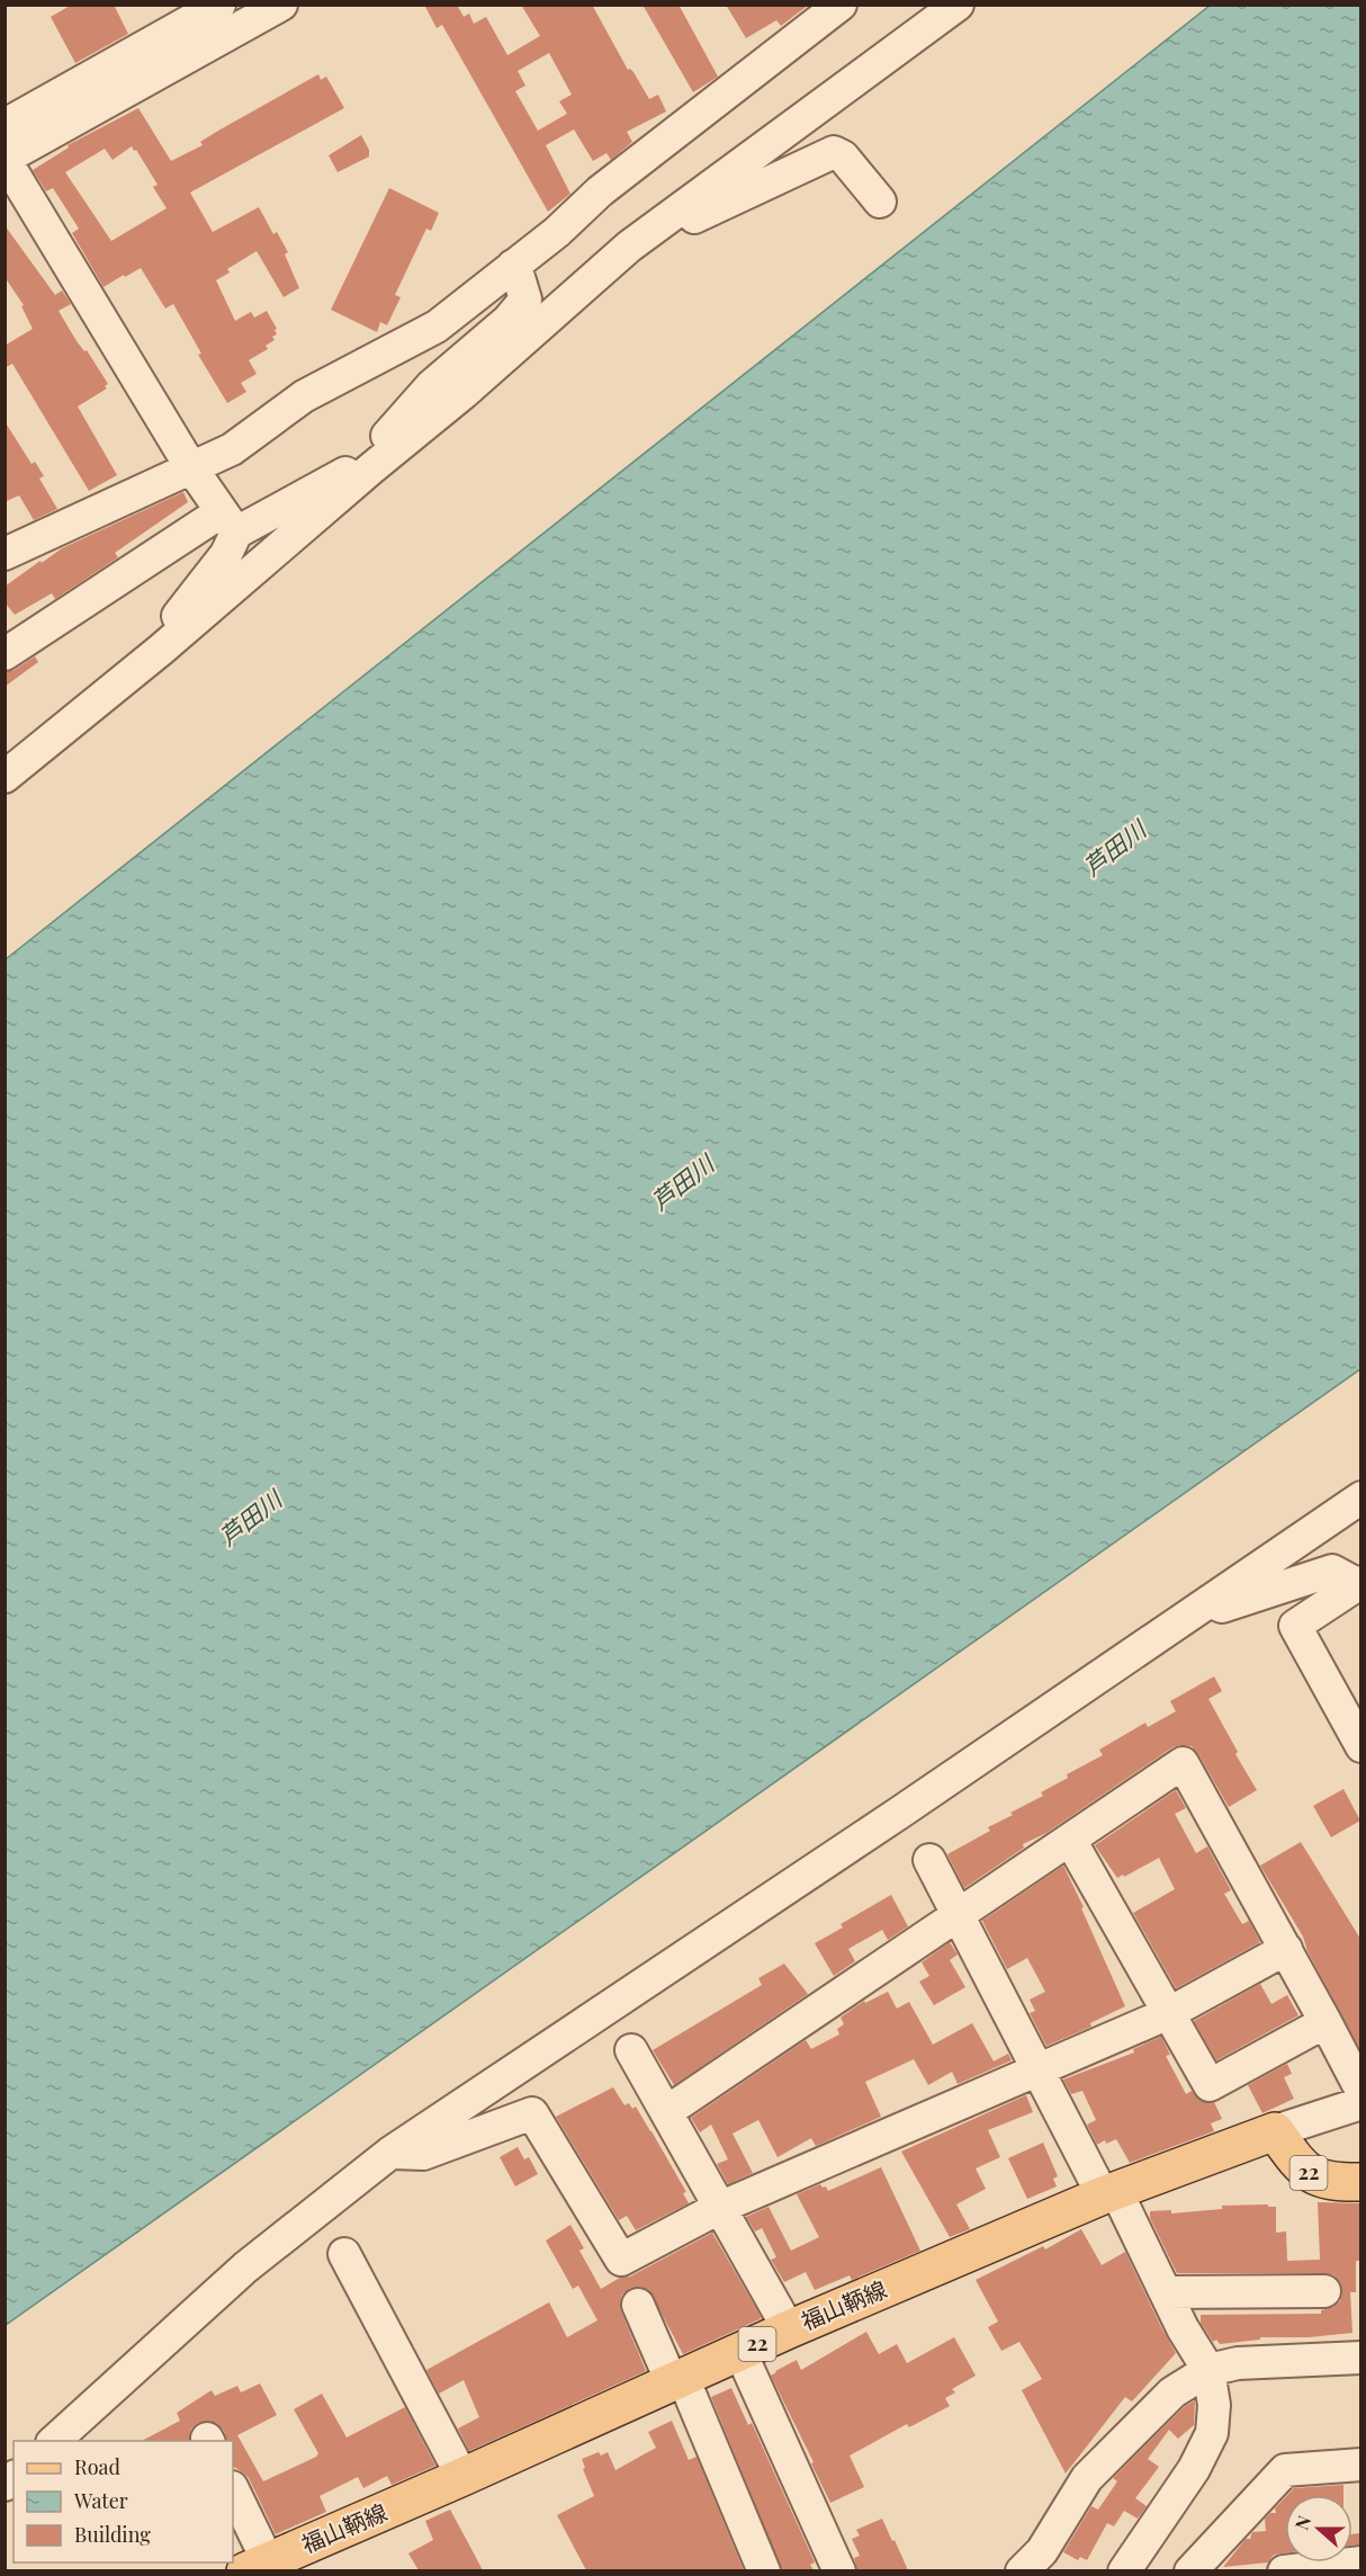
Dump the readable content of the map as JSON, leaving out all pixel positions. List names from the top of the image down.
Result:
{
  "streets": {
    "main road": ["22", "福山鞆線"]
  },
  "crossings": [
    ["22", "福山鞆線"]
  ],
  "water": ["芦田川"],
  "legend": ["Road", "Water", "Building"],
  "north": "left"
}
